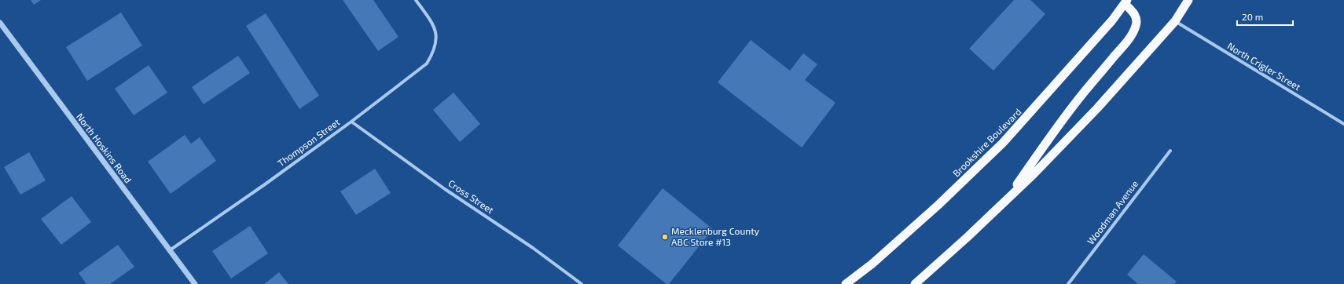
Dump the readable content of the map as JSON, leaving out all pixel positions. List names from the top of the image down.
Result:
{
  "streets": {
    "highway": ["Brookshire Boulevard"],
    "street": [
      "North Crigler Street",
      "Thompson Street",
      "North Hoskins Road",
      "Cross Street",
      "Woodman Avenue"
    ]
  },
  "crossings": [
    ["Thompson Street", "North Hoskins Road"],
    ["Thompson Street", "Cross Street"]
  ],
  "places": ["Mecklenburg County ABC Store #13"],
  "scale_bar": "20 m"
}
